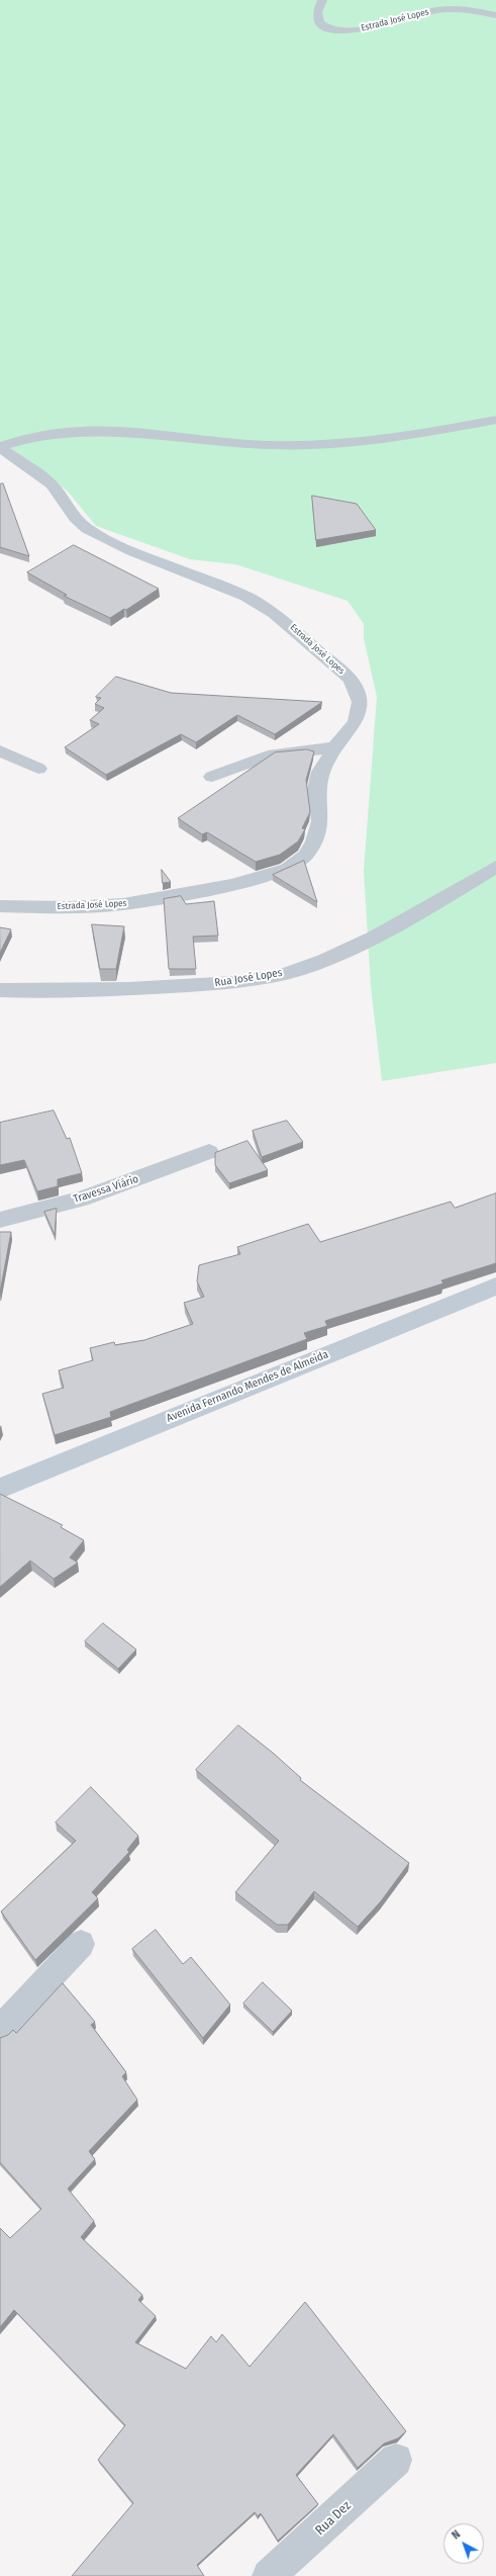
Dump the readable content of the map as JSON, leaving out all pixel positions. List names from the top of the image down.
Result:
{
  "streets": {
    "street": [
      "Estrada José Lopes",
      "Rua José Lopes",
      "Travessa Viário",
      "Avenida Fernando Mendes de Almeida",
      "Rua Dez"
    ]
  },
  "north": "top left"
}
